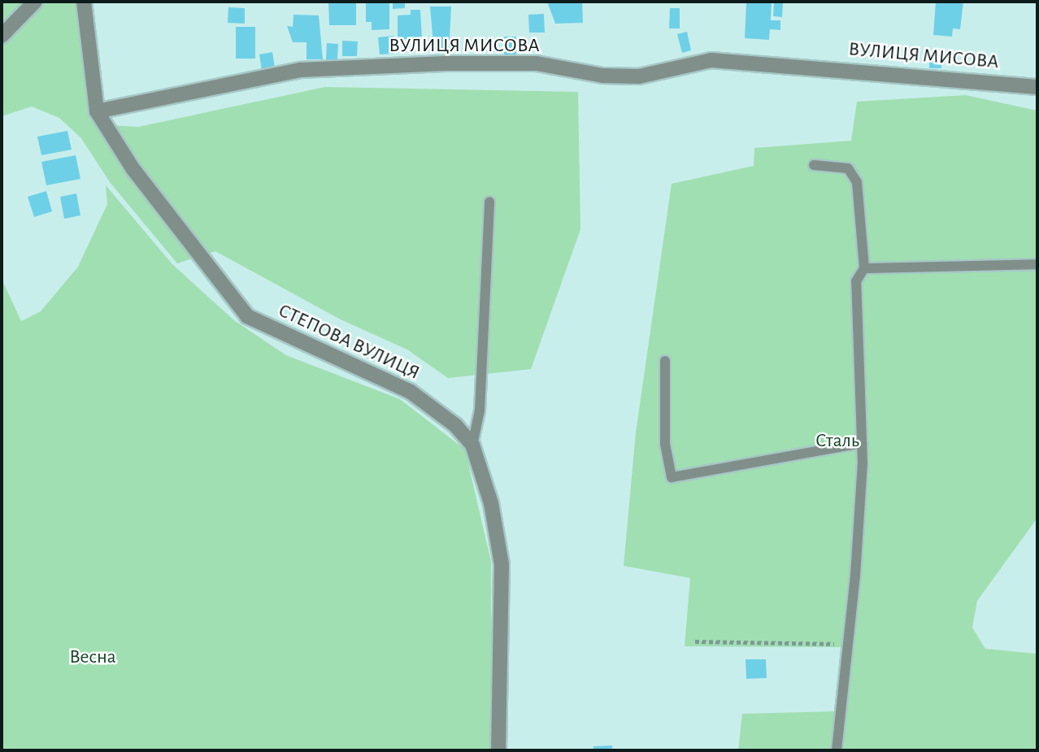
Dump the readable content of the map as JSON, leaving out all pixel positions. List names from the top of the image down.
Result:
{
  "streets": {
    "street": ["ВУЛИЦЯ МИСОВА", "СТЕПОВА ВУЛИЦЯ"]
  },
  "crossings": [
    ["ВУЛИЦЯ МИСОВА", "СТЕПОВА ВУЛИЦЯ"]
  ],
  "parks": ["Сталь", "Весна"]
}
